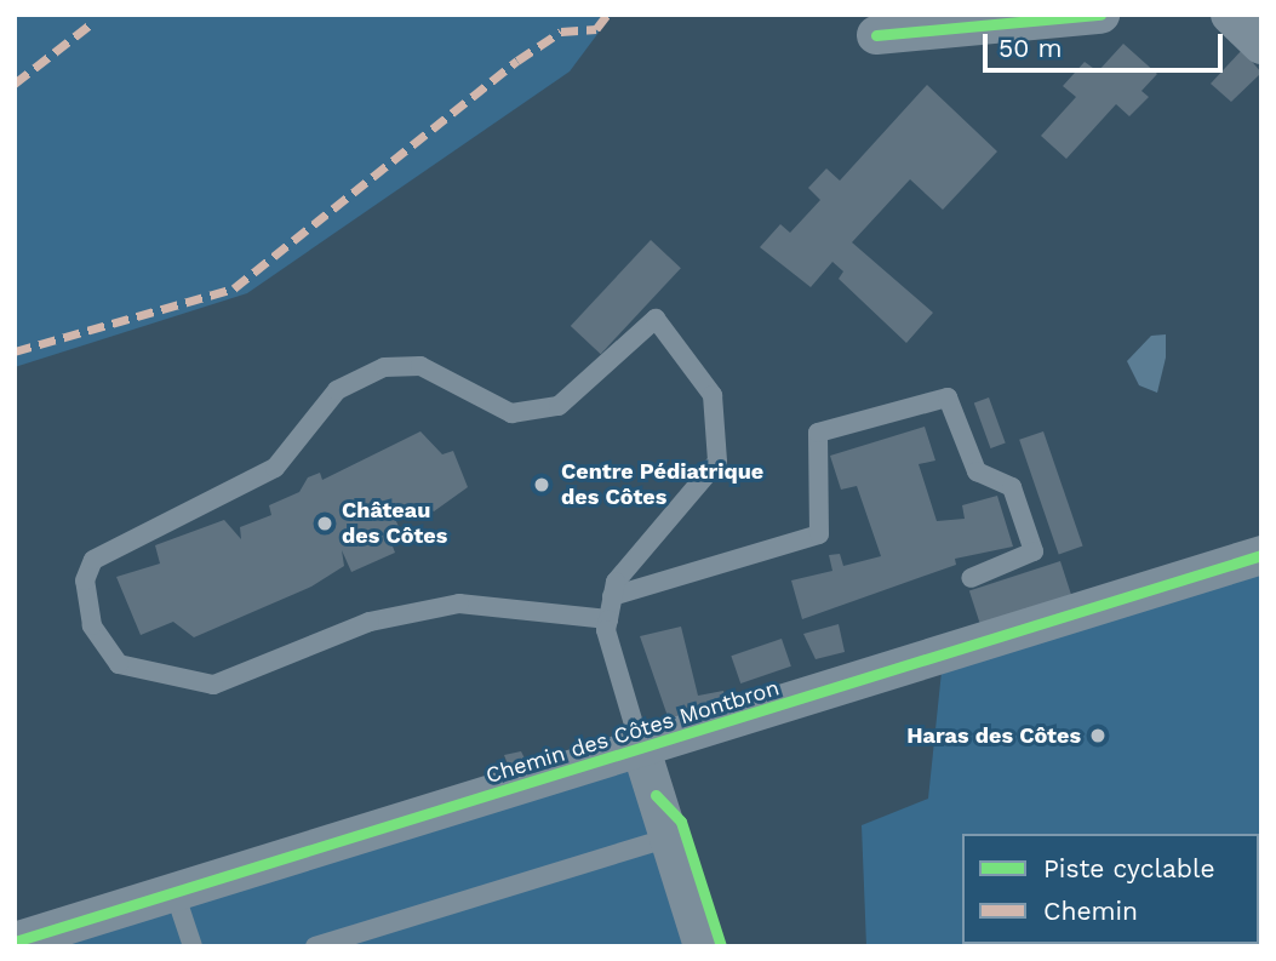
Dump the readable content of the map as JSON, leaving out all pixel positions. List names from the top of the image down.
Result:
{
  "streets": {
    "street": ["Chemin des Côtes Montbron"]
  },
  "places": ["Centre Pédiatrique des Côtes", "Château des Côtes", "Haras des Côtes"],
  "legend": ["Piste cyclable", "Chemin"],
  "scale_bar": "50 m"
}
